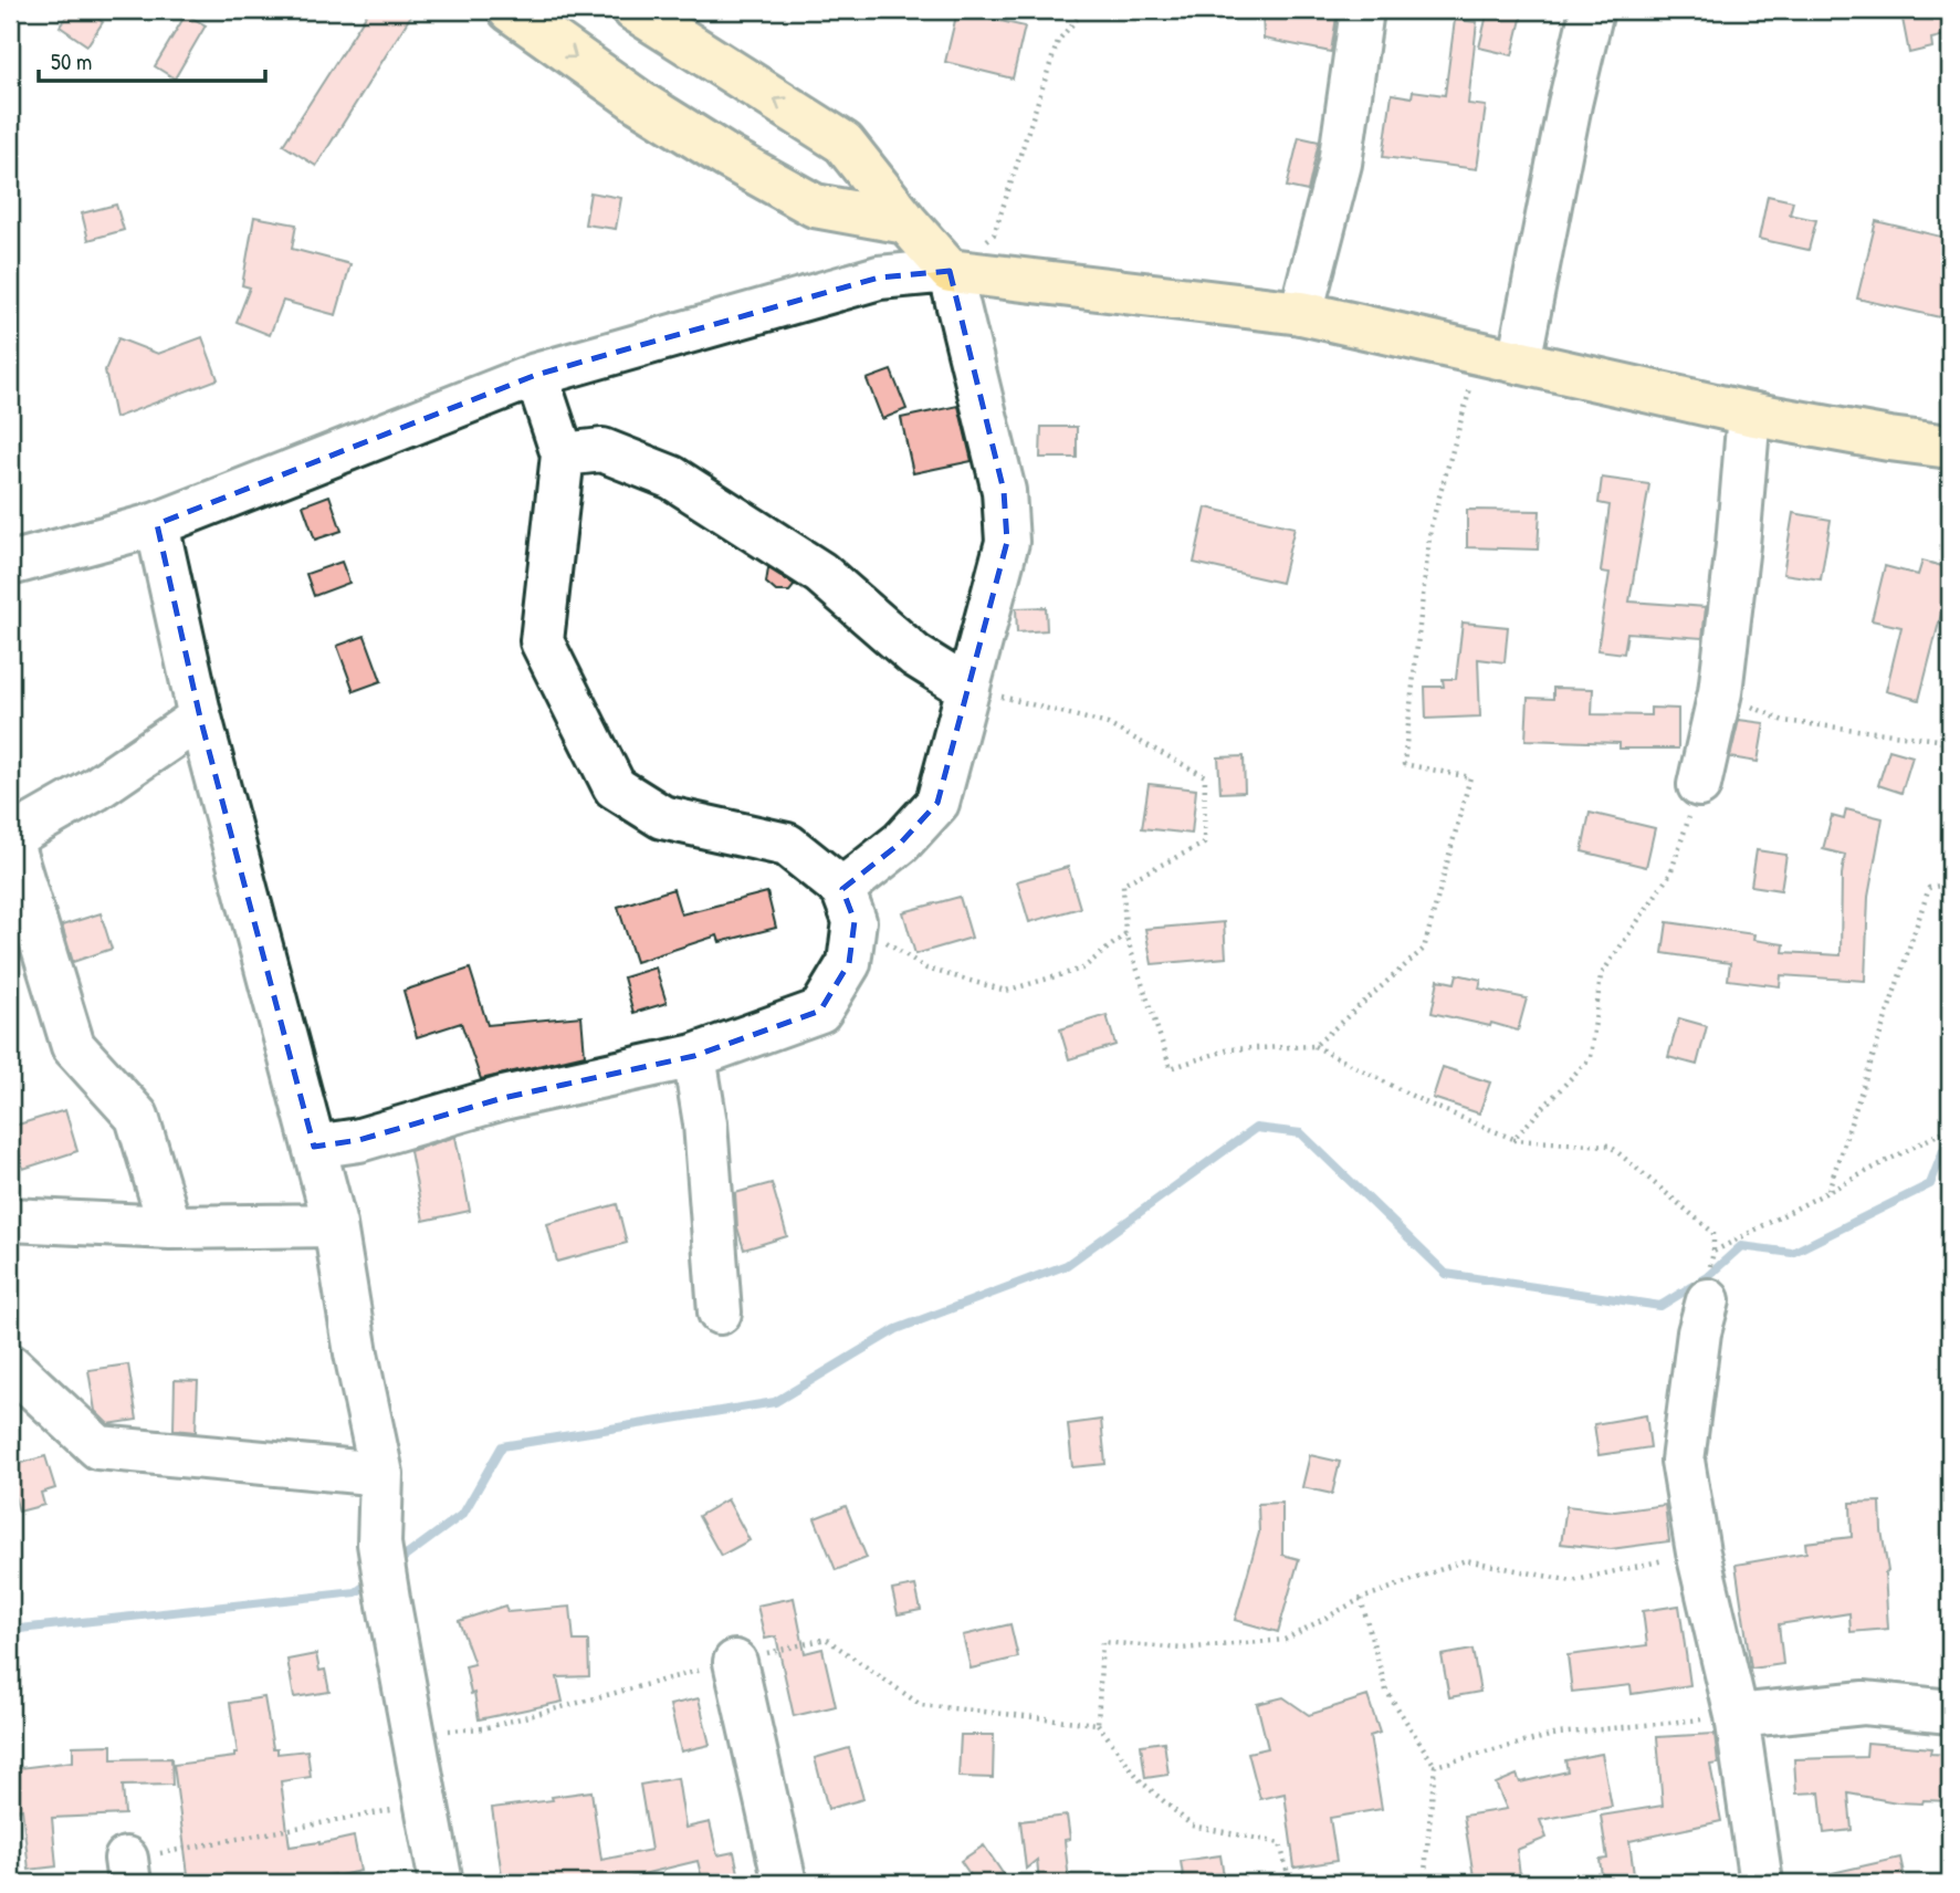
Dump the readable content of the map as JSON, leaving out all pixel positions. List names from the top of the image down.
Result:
{
  "scale_bar": "50 m"
}
